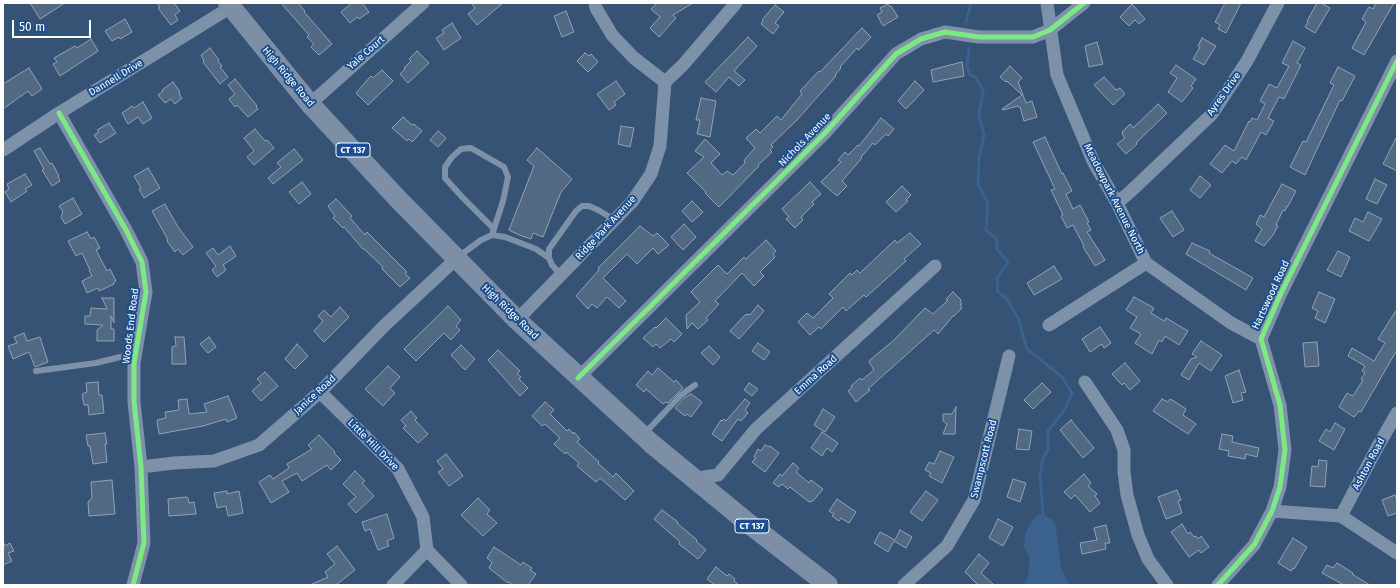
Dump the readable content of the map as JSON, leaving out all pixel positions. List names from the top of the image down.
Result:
{
  "streets": {
    "main road": ["High Ridge Road", "CT 137"],
    "street": [
      "Yale Court",
      "Dannell Drive",
      "Ayres Drive",
      "Nichols Avenue",
      "Meadowpark Avenue North",
      "Ridge Park Avenue",
      "Hartswood Road",
      "Woods End Road",
      "Emma Road",
      "Janice Road",
      "Little Hill Drive",
      "Swampscott Road",
      "Ashton Road"
    ]
  },
  "crossings": [
    ["Yale Court", "High Ridge Road"],
    ["High Ridge Road", "Dannell Drive"],
    ["High Ridge Road", "Nichols Avenue"],
    ["High Ridge Road", "Ridge Park Avenue"],
    ["High Ridge Road", "Emma Road"],
    ["High Ridge Road", "Janice Road"],
    ["Dannell Drive", "Woods End Road"],
    ["Ayres Drive", "Meadowpark Avenue North"],
    ["Nichols Avenue", "Meadowpark Avenue North"],
    ["Meadowpark Avenue North", "Hartswood Road"],
    ["Woods End Road", "Janice Road"],
    ["Janice Road", "Little Hill Drive"]
  ],
  "scale_bar": "50 m"
}
